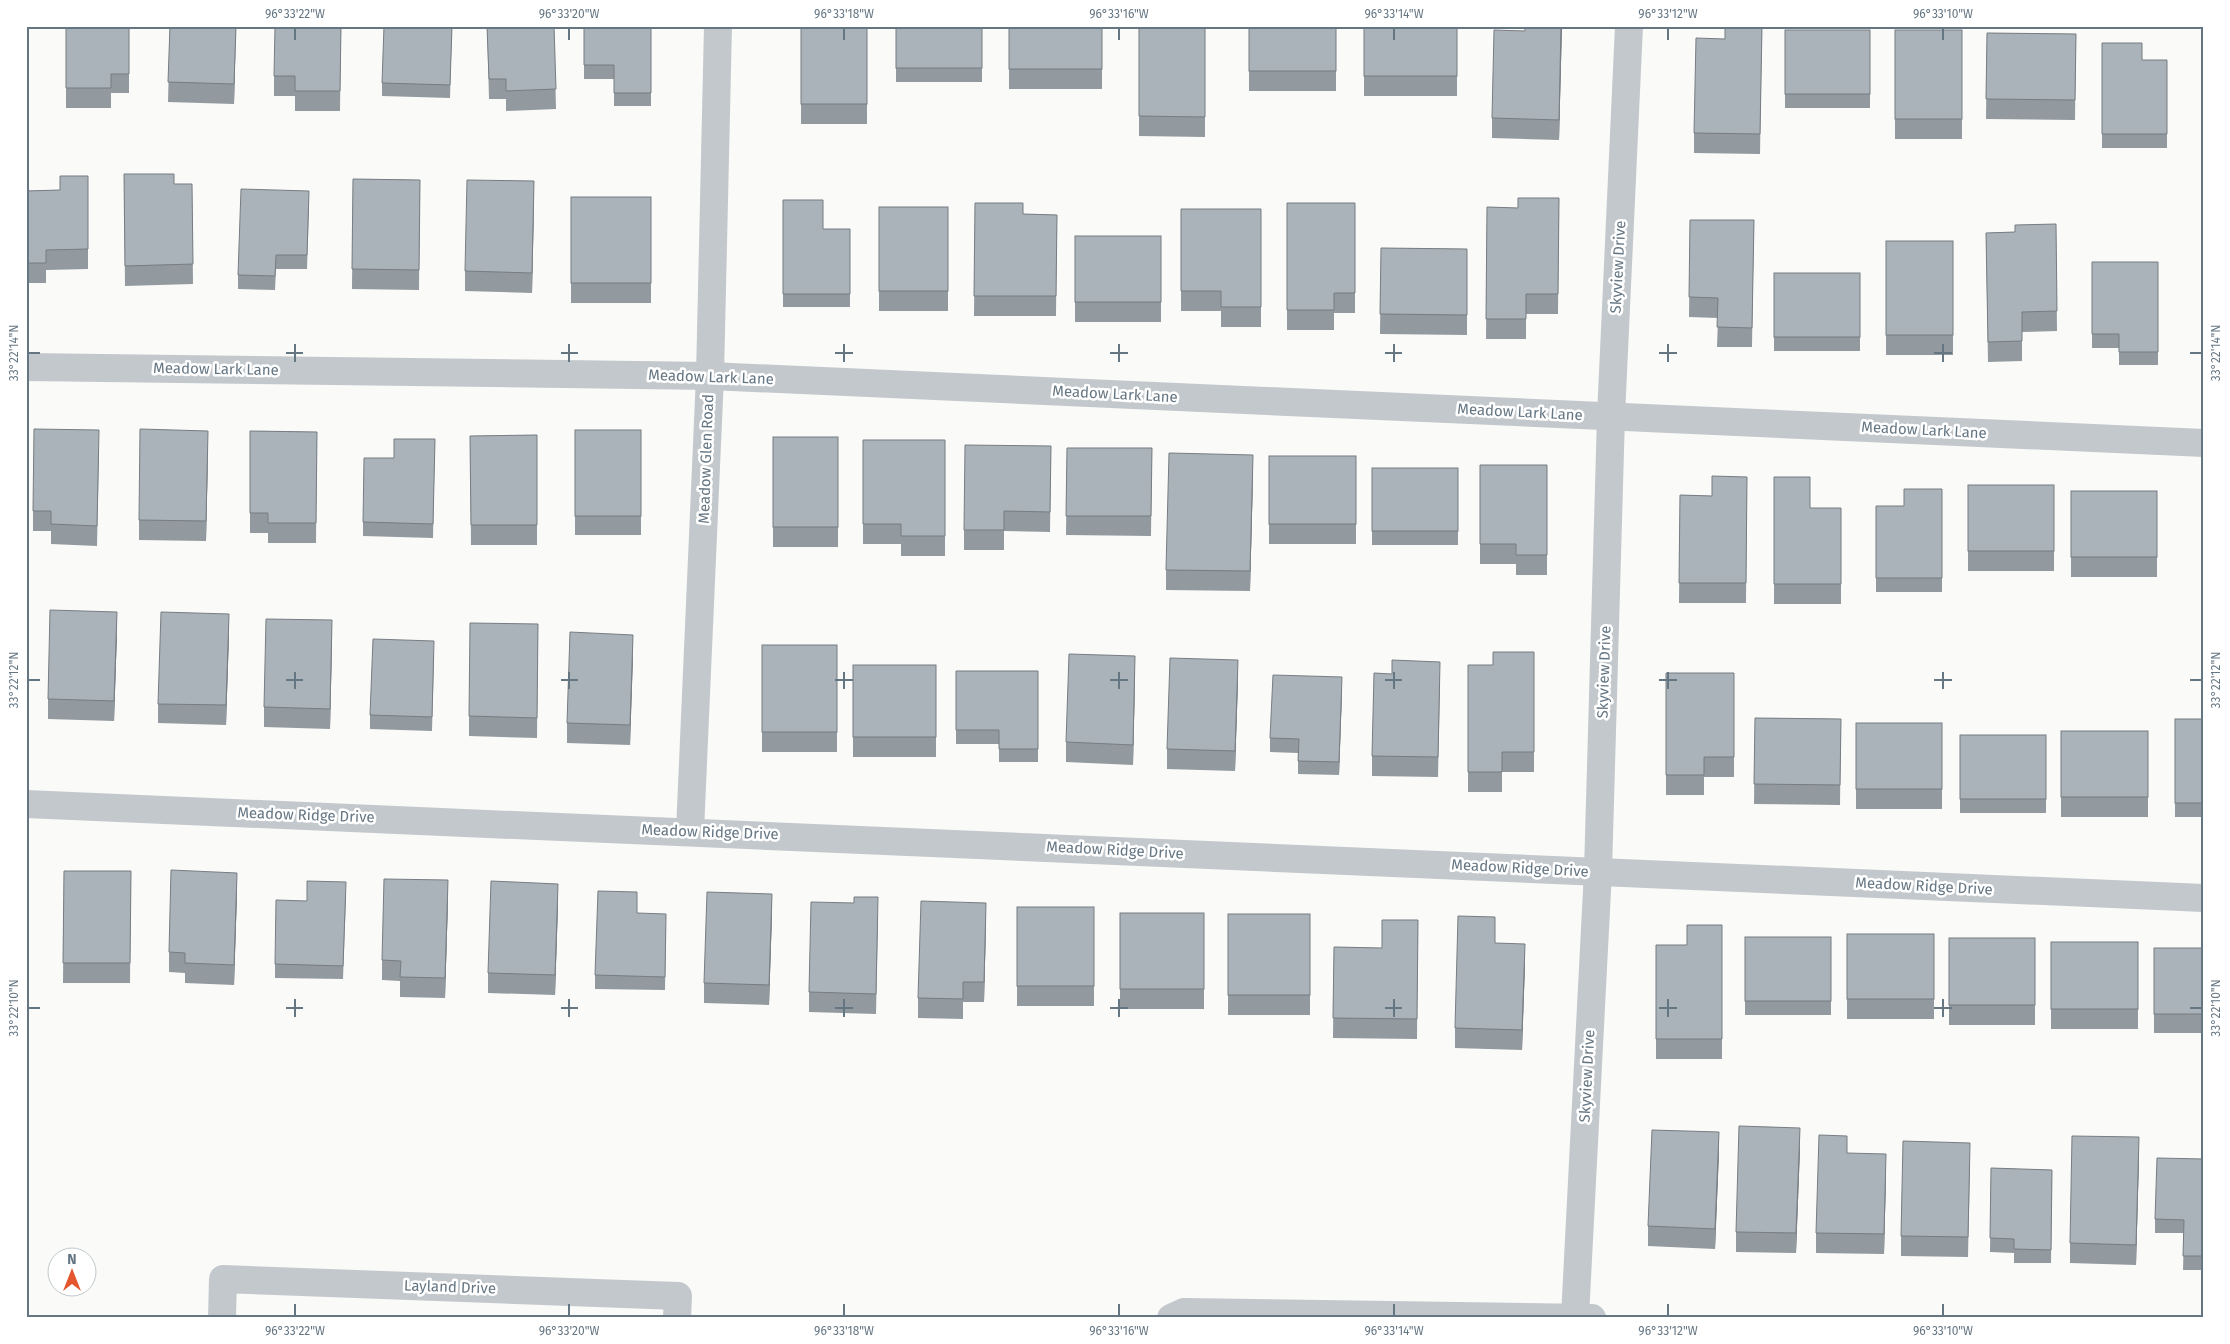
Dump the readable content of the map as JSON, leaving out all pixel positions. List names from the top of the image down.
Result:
{
  "streets": {
    "street": [
      "Skyview Drive",
      "Meadow Lark Lane",
      "Meadow Glen Road",
      "Meadow Ridge Drive",
      "Layland Drive"
    ]
  },
  "crossings": [
    ["Skyview Drive", "Meadow Lark Lane"],
    ["Skyview Drive", "Meadow Ridge Drive"],
    ["Meadow Lark Lane", "Meadow Glen Road"],
    ["Meadow Glen Road", "Meadow Ridge Drive"]
  ],
  "north": "top",
  "coordinates": [
    "96°33'22\"W",
    "96°33'20\"W",
    "96°33'18\"W",
    "96°33'16\"W",
    "96°33'14\"W",
    "96°33'12\"W",
    "96°33'10\"W",
    "33°22'14\"N",
    "33°22'12\"N",
    "33°22'10\"N"
  ]
}
